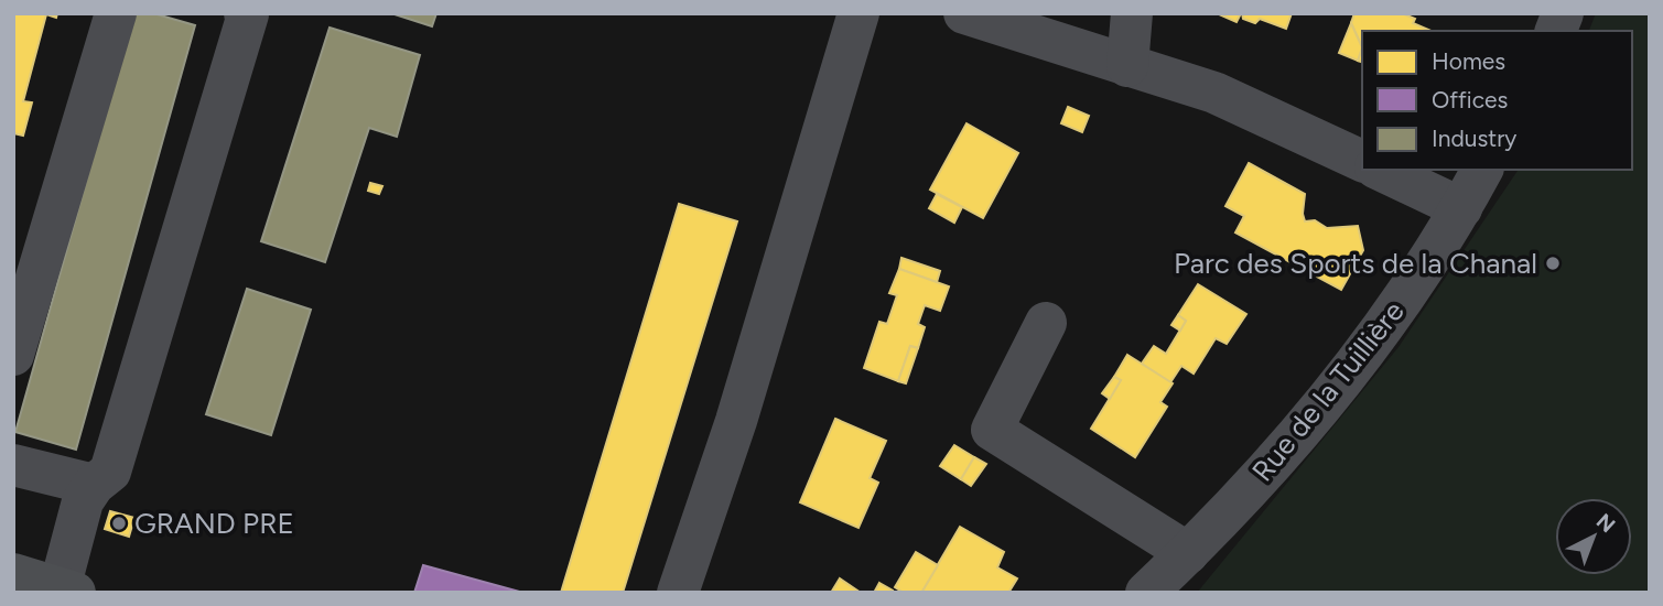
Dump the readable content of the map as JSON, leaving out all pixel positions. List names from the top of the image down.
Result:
{
  "streets": {
    "street": ["Rue de la Tuillière"]
  },
  "places": ["Parc des Sports de la Chanal", "GRAND PRE"],
  "legend": ["Homes", "Offices", "Industry"],
  "north": "top right"
}
